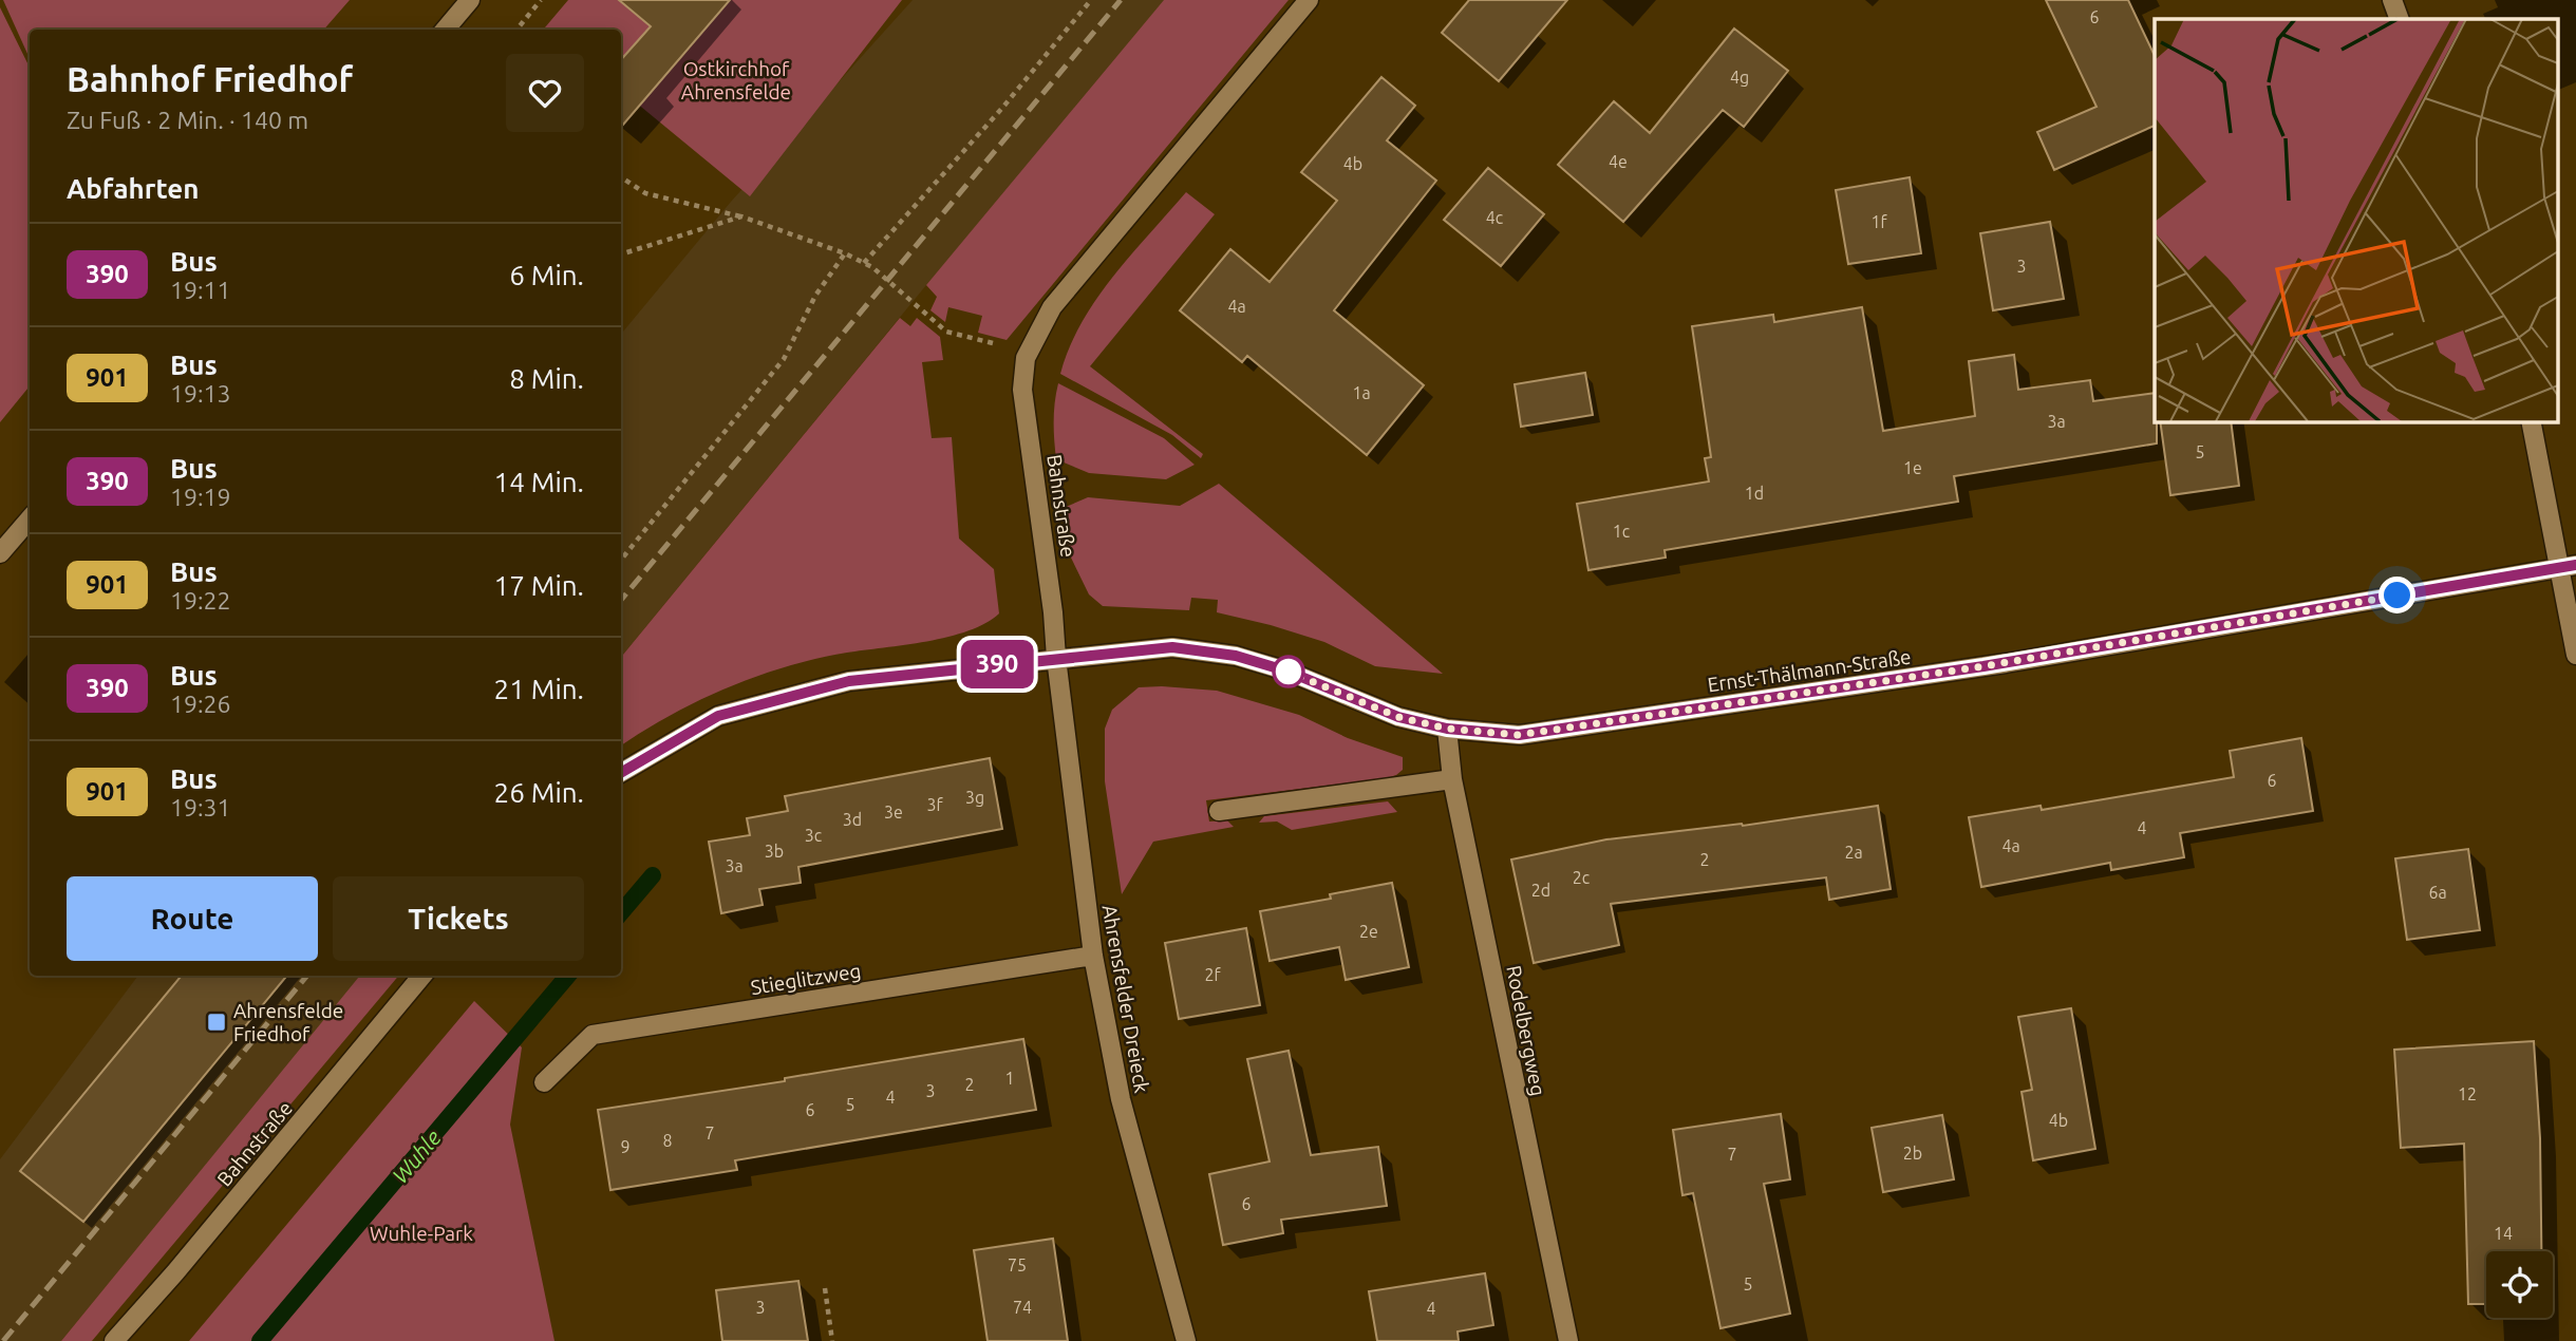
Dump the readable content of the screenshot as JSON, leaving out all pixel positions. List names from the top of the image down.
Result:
{
  "streets": {
    "street": [
      "Bahnstraße",
      "Ernst-Thälmann-Straße",
      "Stieglitzweg",
      "Ahrensfelder Dreieck",
      "Rodelbergweg"
    ]
  },
  "crossings": [
    ["Bahnstraße", "Ernst-Thälmann-Straße"],
    ["Bahnstraße", "Ahrensfelder Dreieck"],
    ["Ernst-Thälmann-Straße", "Ahrensfelder Dreieck"],
    ["Ernst-Thälmann-Straße", "Rodelbergweg"],
    ["Stieglitzweg", "Ahrensfelder Dreieck"]
  ],
  "water": ["Wuhle"],
  "parks": ["Ostkirchhof Ahrensfelde", "Wuhle-Park"],
  "places": {
    "transit": ["Ahrensfelde Friedhof"]
  },
  "lines": ["bus line 390"],
  "house_numbers": [
    "6",
    "4g",
    "4e",
    "4b",
    "4c",
    "1f",
    "3",
    "4a",
    "1a",
    "3a",
    "5",
    "1e",
    "1d",
    "1c",
    "6",
    "3g",
    "3f",
    "3e",
    "3d",
    "4",
    "3c",
    "4a",
    "3b",
    "2a",
    "2",
    "3a",
    "2c",
    "2d",
    "6a",
    "2e",
    "2f",
    "1",
    "2",
    "3",
    "12",
    "4",
    "5",
    "6",
    "4b",
    "7",
    "8",
    "9",
    "2b",
    "7",
    "6",
    "14",
    "75",
    "5",
    "3",
    "74",
    "4"
  ],
  "page": {
    "on_map": "390",
    "heading": [
      ["Bahnhof Friedhof", "Zu Fuß · 2 Min. · 140 m"],
      "Abfahrten"
    ],
    "list": [
      {
        "mark": "390",
        "name": "Bus",
        "note": "19:11",
        "value": "6 Min."
      },
      {
        "mark": "901",
        "name": "Bus",
        "note": "19:13",
        "value": "8 Min."
      },
      {
        "mark": "390",
        "name": "Bus",
        "note": "19:19",
        "value": "14 Min."
      },
      {
        "mark": "901",
        "name": "Bus",
        "note": "19:22",
        "value": "17 Min."
      },
      {
        "mark": "390",
        "name": "Bus",
        "note": "19:26",
        "value": "21 Min."
      },
      {
        "mark": "901",
        "name": "Bus",
        "note": "19:31",
        "value": "26 Min."
      }
    ],
    "buttons": ["Route", "Tickets"]
  }
}
